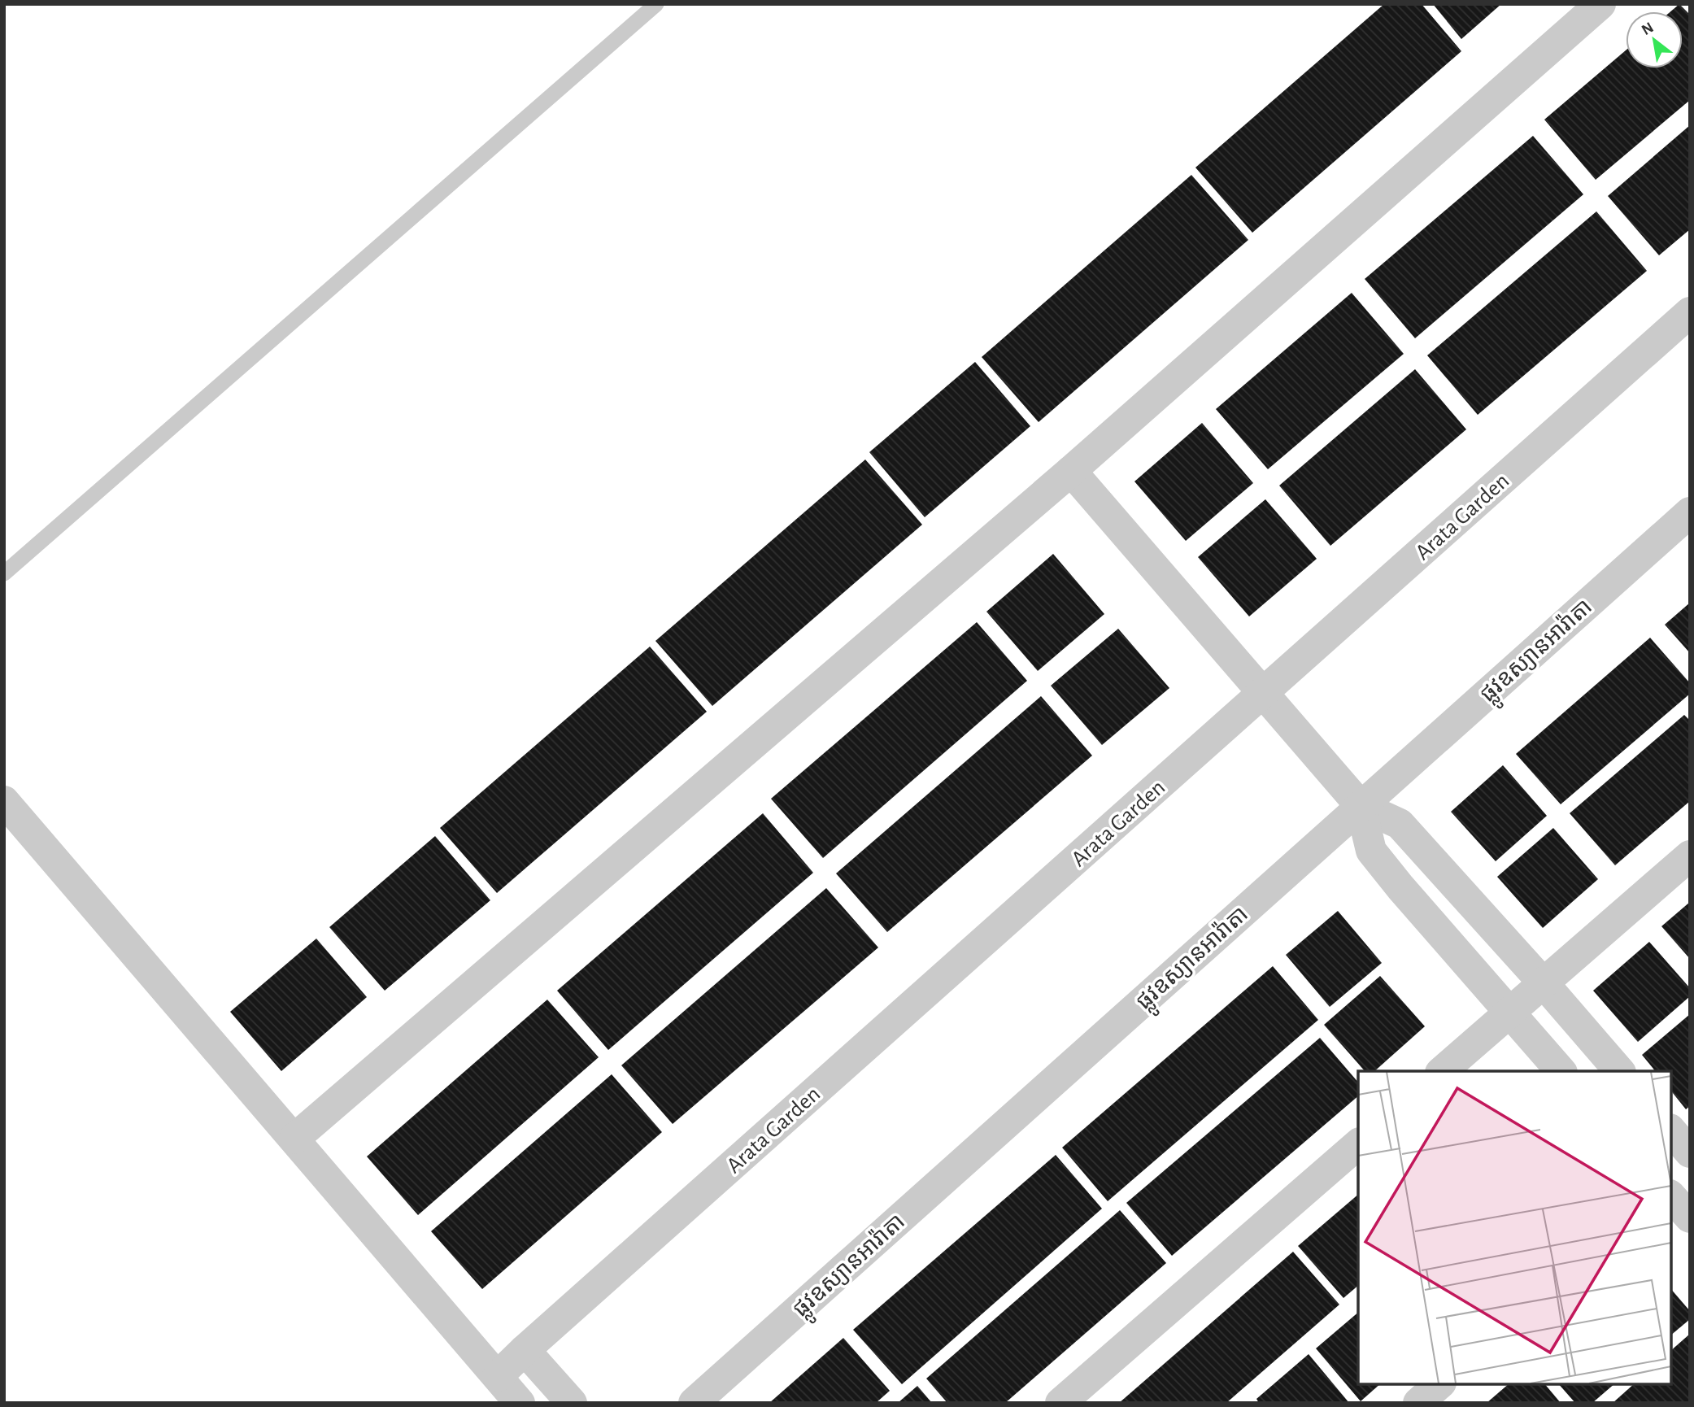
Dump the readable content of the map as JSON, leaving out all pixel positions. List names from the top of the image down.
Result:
{
  "streets": {
    "street": ["Arata Garden", "ផ្លូវឧស្យានអារ៉ាតា"]
  },
  "north": "top left"
}
